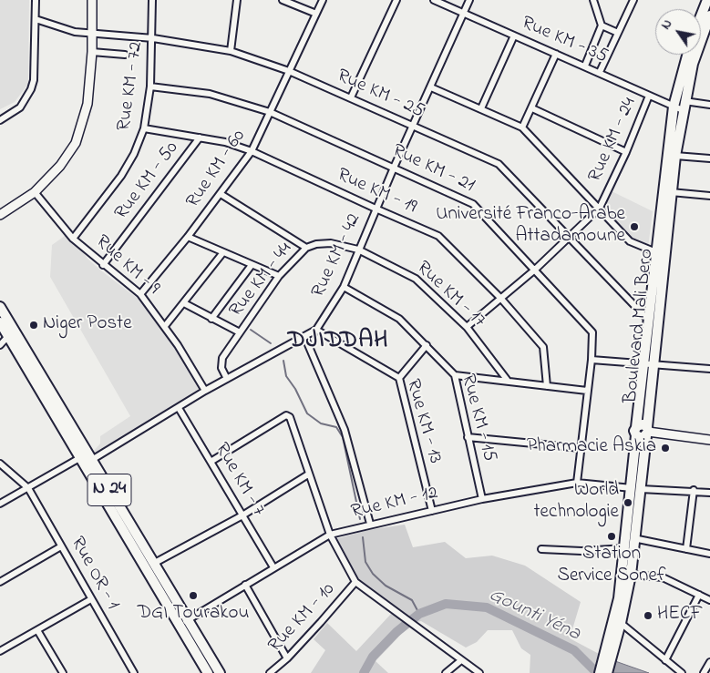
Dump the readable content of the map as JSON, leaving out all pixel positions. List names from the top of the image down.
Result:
{
  "streets": {
    "main road": ["Boulevard Mali Bero", "N 24"],
    "street": [
      "Rue KM - 35",
      "Rue KM - 72",
      "Rue KM - 25",
      "Rue KM - 24",
      "Rue KM - 60",
      "Rue KM - 21",
      "Rue KM - 50",
      "Rue KM - 19",
      "Rue KM - 42",
      "Rue KM - 9",
      "Rue KM - 44",
      "Rue KM - 17",
      "Rue KM - 15",
      "Rue KM - 13",
      "Rue KM - 7",
      "Rue KM - 12",
      "Rue OR - 1",
      "Rue KM - 10"
    ]
  },
  "crossings": [
    ["Rue KM - 35", "Rue KM - 24"],
    ["Rue KM - 35", "Rue KM - 42"],
    ["Rue KM - 35", "Boulevard Mali Bero"],
    ["Rue KM - 72", "Rue KM - 25"],
    ["Rue KM - 72", "Rue KM - 21"],
    ["Rue KM - 72", "Rue KM - 19"],
    ["Rue KM - 72", "Rue KM - 9"],
    ["Rue KM - 25", "Rue KM - 24"],
    ["Rue KM - 25", "Rue KM - 60"],
    ["Rue KM - 25", "Rue KM - 42"],
    ["Rue KM - 25", "Boulevard Mali Bero"],
    ["Rue KM - 24", "Rue KM - 21"],
    ["Rue KM - 24", "Rue KM - 19"],
    ["Rue KM - 24", "Rue KM - 17"],
    ["Rue KM - 60", "Rue KM - 21"],
    ["Rue KM - 60", "Rue KM - 19"],
    ["Rue KM - 60", "Rue KM - 9"],
    ["Rue KM - 21", "Rue KM - 42"],
    ["Rue KM - 21", "Rue KM - 12"],
    ["Rue KM - 50", "Rue KM - 19"],
    ["Rue KM - 50", "Rue KM - 9"],
    ["Rue KM - 19", "Rue KM - 42"],
    ["Rue KM - 42", "Rue KM - 44"],
    ["Rue KM - 42", "Rue KM - 17"],
    ["Rue KM - 42", "Rue KM - 15"],
    ["Rue KM - 42", "Rue KM - 13"],
    ["Rue KM - 44", "Rue KM - 17"],
    ["Boulevard Mali Bero", "Rue KM - 12"],
    ["Rue KM - 15", "Rue KM - 12"],
    ["Rue KM - 13", "Rue KM - 12"],
    ["Rue KM - 7", "Rue KM - 12"],
    ["N 24", "Rue KM - 12"]
  ],
  "districts": ["DJIDDAH"],
  "water": ["Gounti Yéna"],
  "places": [
    "Université Franco-Arabe Attadamoune",
    "Niger Poste",
    "Pharmacie Askia",
    "World technologie",
    "Station Service Sonef",
    "DGI Tourakou",
    "HECF"
  ],
  "north": "top left"
}
